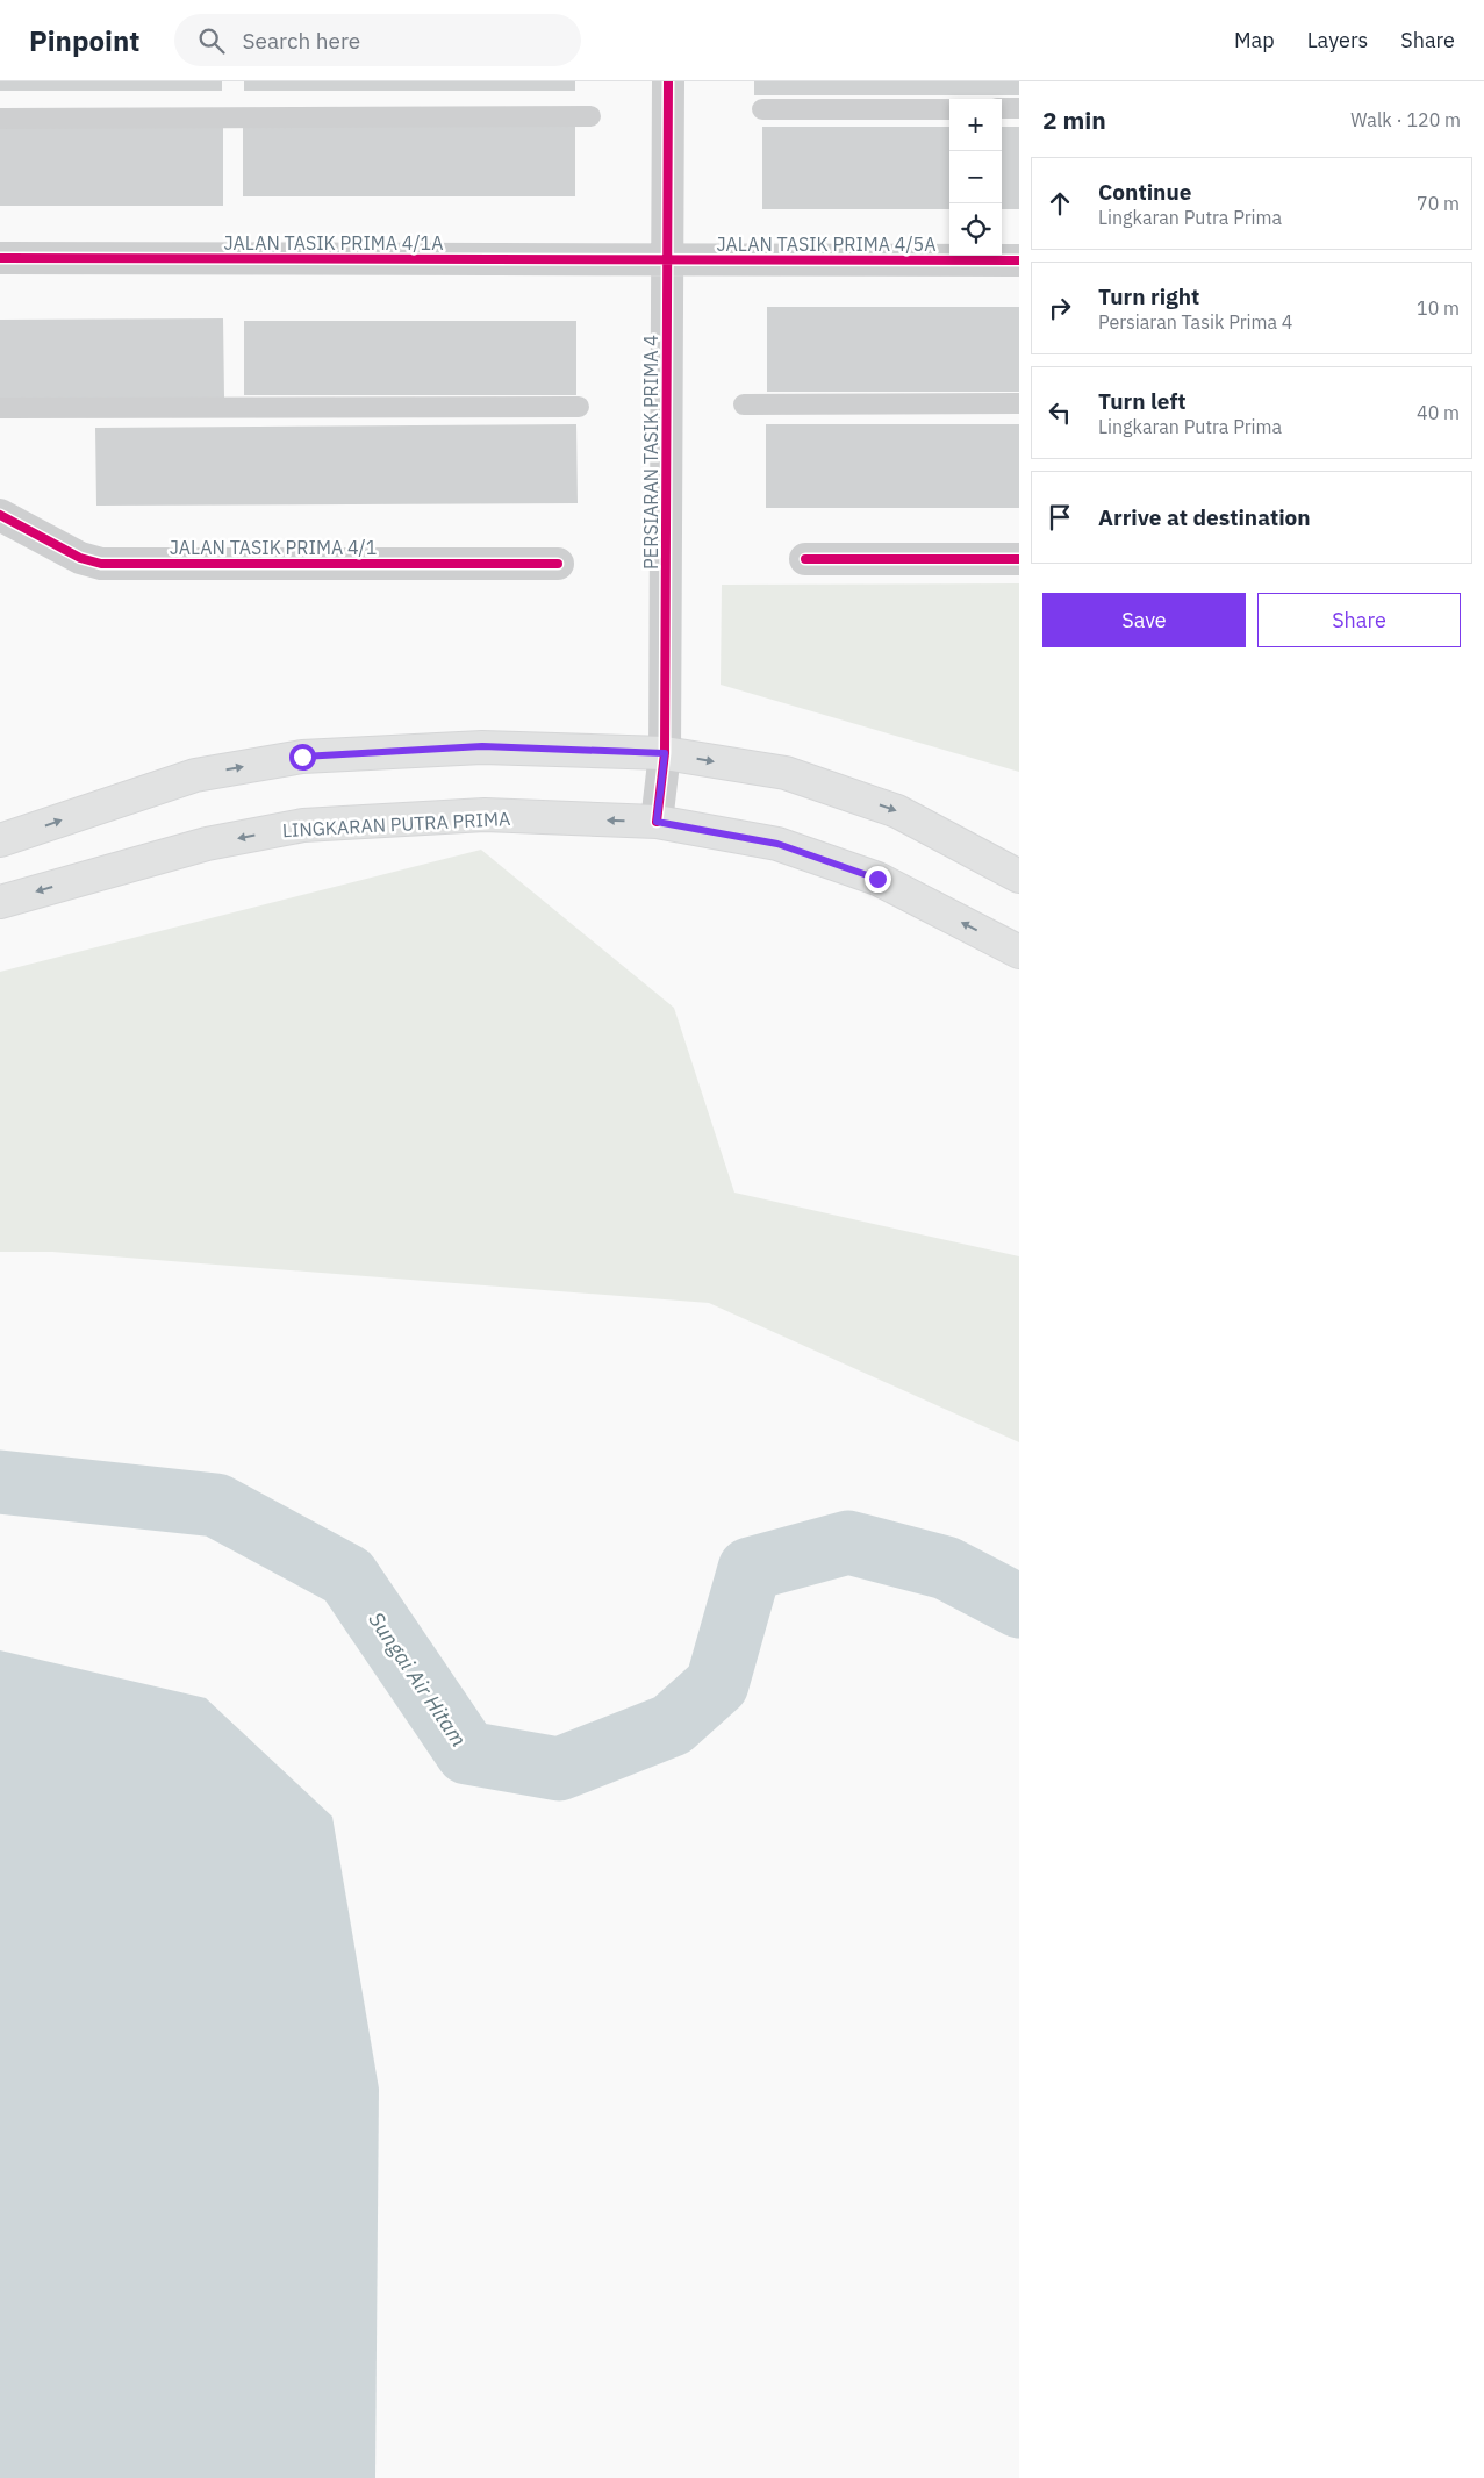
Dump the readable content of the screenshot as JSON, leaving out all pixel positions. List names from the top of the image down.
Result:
{
  "streets": {
    "main road": ["LINGKARAN PUTRA PRIMA"],
    "street": [
      "JALAN TASIK PRIMA 4/1A",
      "JALAN TASIK PRIMA 4/5A",
      "PERSIARAN TASIK PRIMA 4",
      "JALAN TASIK PRIMA 4/1"
    ]
  },
  "crossings": [
    ["JALAN TASIK PRIMA 4/1A", "JALAN TASIK PRIMA 4/5A"],
    ["JALAN TASIK PRIMA 4/1A", "PERSIARAN TASIK PRIMA 4"],
    ["JALAN TASIK PRIMA 4/5A", "PERSIARAN TASIK PRIMA 4"],
    ["PERSIARAN TASIK PRIMA 4", "LINGKARAN PUTRA PRIMA"]
  ],
  "water": ["Sungai Air Hitam"],
  "page": {
    "header": "Pinpoint",
    "search": "Search here",
    "nav": ["Map", "Layers", "Share"],
    "heading": ["2 min", "Walk · 120 m"],
    "map_buttons": ["+", "−"],
    "list": [
      ["Continue", "Lingkaran Putra Prima", "70 m"],
      ["Turn right", "Persiaran Tasik Prima 4", "10 m"],
      ["Turn left", "Lingkaran Putra Prima", "40 m"],
      "Arrive at destination"
    ],
    "buttons": ["Save", "Share"]
  }
}
